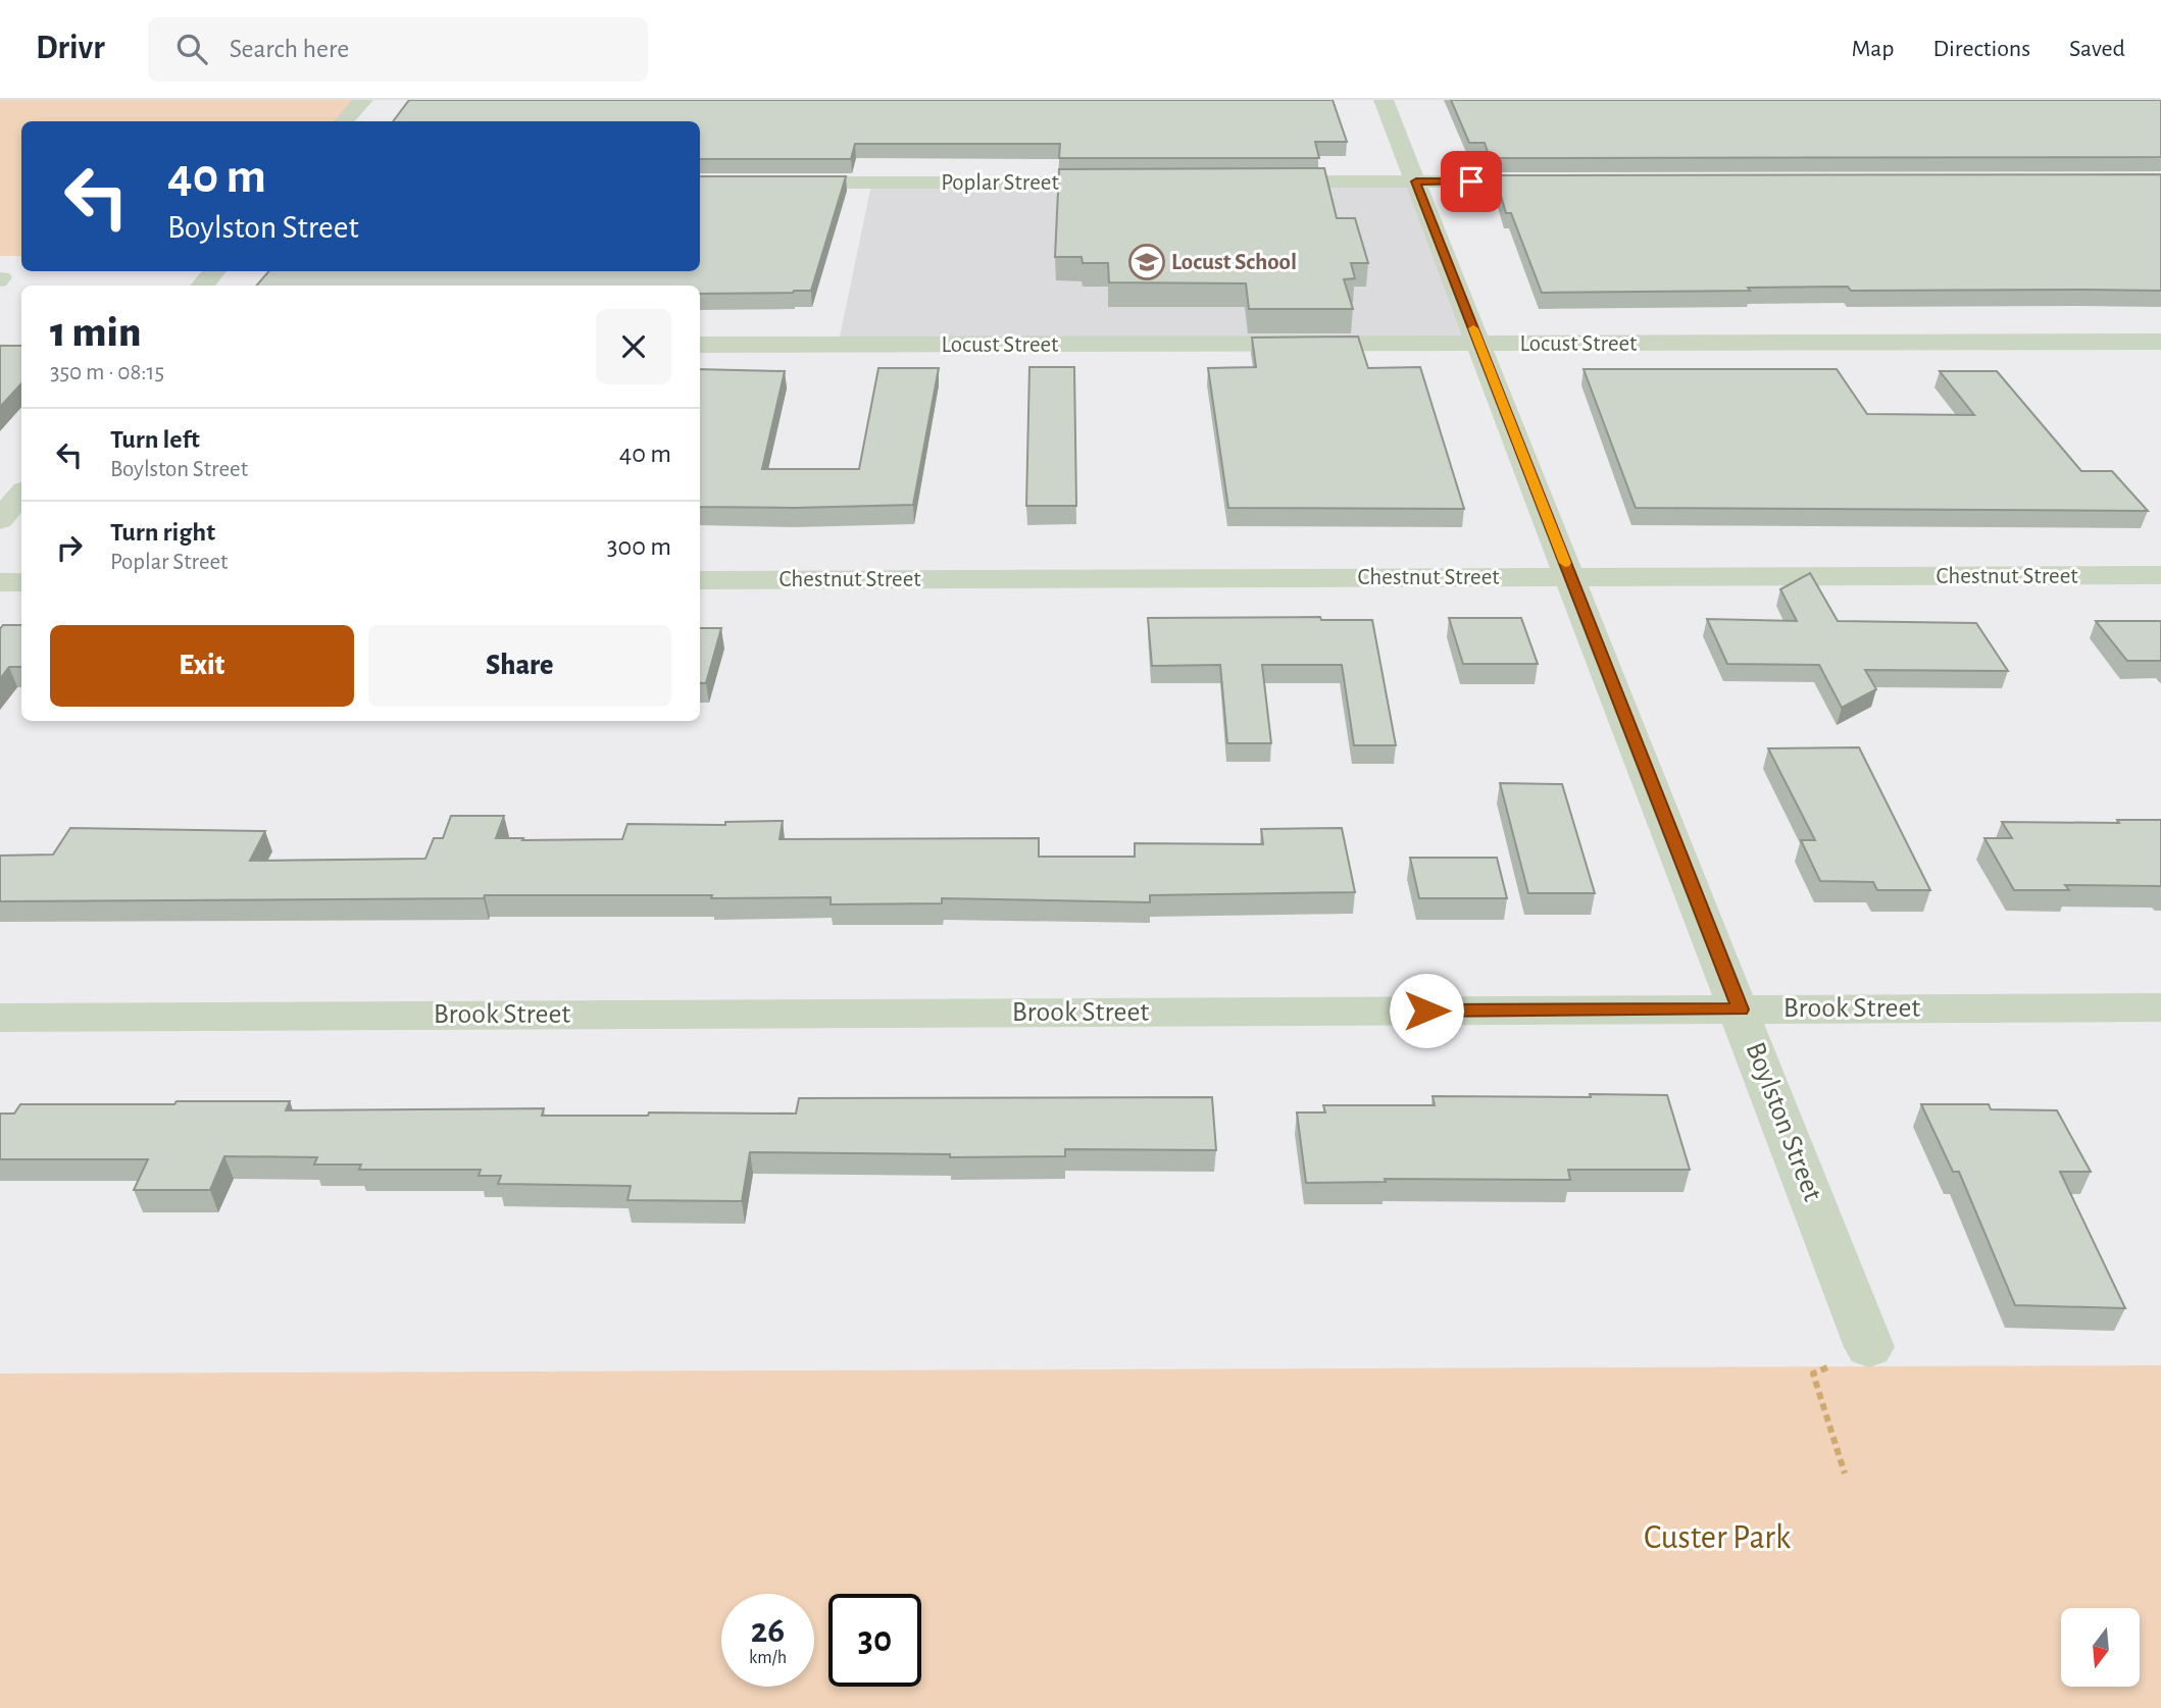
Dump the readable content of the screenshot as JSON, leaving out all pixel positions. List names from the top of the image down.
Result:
{
  "streets": {
    "street": [
      "Poplar Street",
      "Locust Street",
      "Chestnut Street",
      "Brook Street",
      "Boylston Street"
    ]
  },
  "crossings": [
    ["Locust Street", "Boylston Street"],
    ["Chestnut Street", "Boylston Street"],
    ["Brook Street", "Boylston Street"]
  ],
  "parks": ["Custer Park"],
  "places": {
    "school or university": ["Locust School"]
  },
  "north": "bottom",
  "page": {
    "header": "Drivr",
    "search": "Search here",
    "nav": ["Map", "Directions", "Saved"],
    "turn": ["40 m", "Boylston Street"],
    "heading": ["1 min", "350 m · 08:15"],
    "list": [
      {
        "name": "Turn left",
        "note": "Boylston Street",
        "value": "40 m"
      },
      {
        "name": "Turn right",
        "note": "Poplar Street",
        "value": "300 m"
      }
    ],
    "buttons": ["Exit", "Share"],
    "speed": "26 km/h",
    "limit": "30"
  }
}
